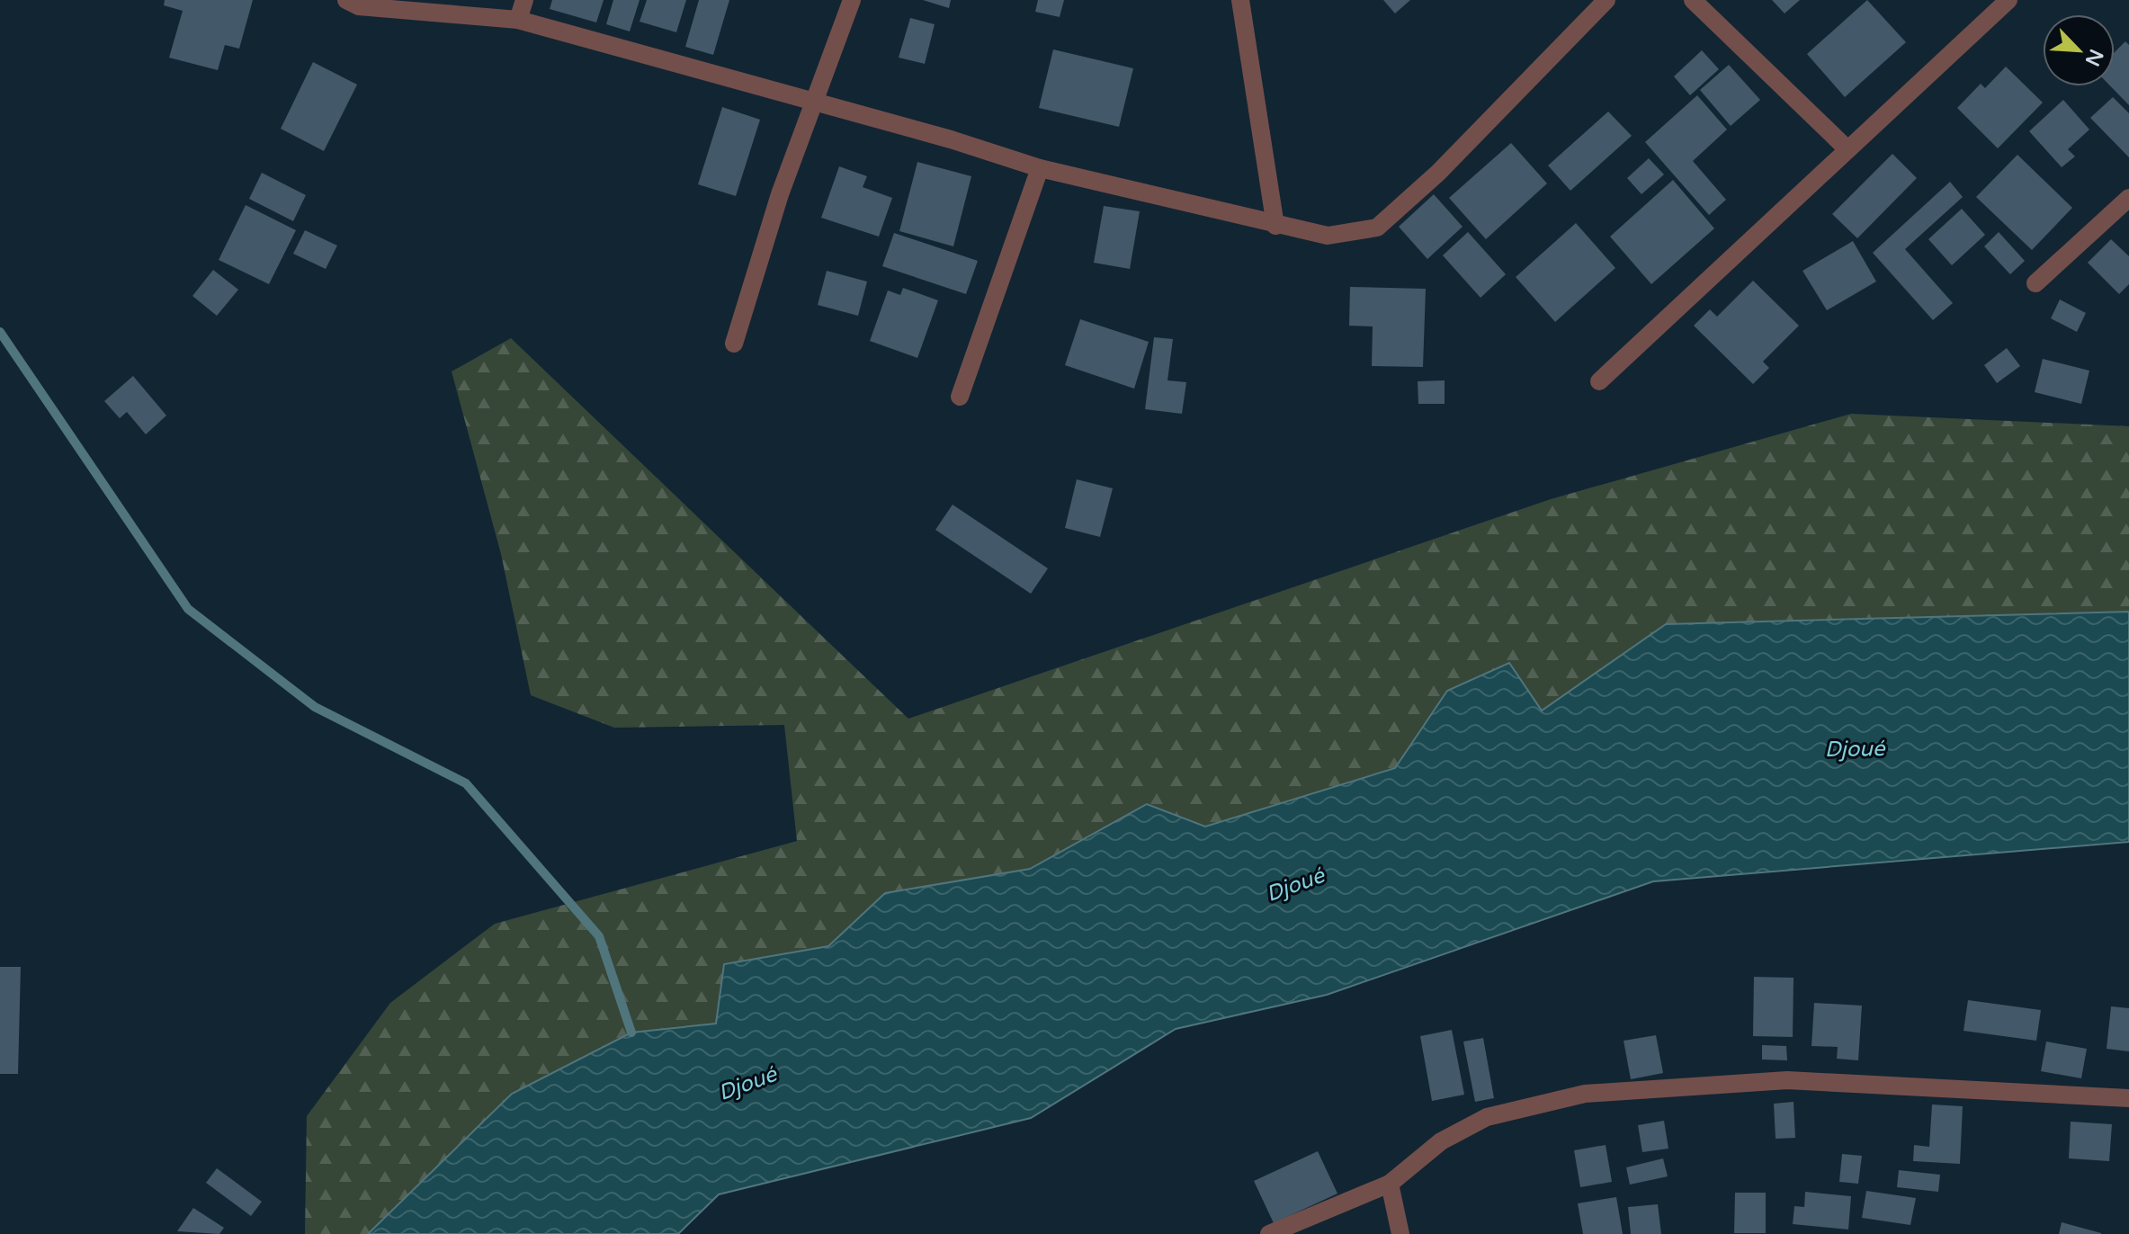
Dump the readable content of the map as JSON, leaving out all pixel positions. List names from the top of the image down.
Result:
{
  "water": ["Djoué"],
  "north": "bottom right"
}
